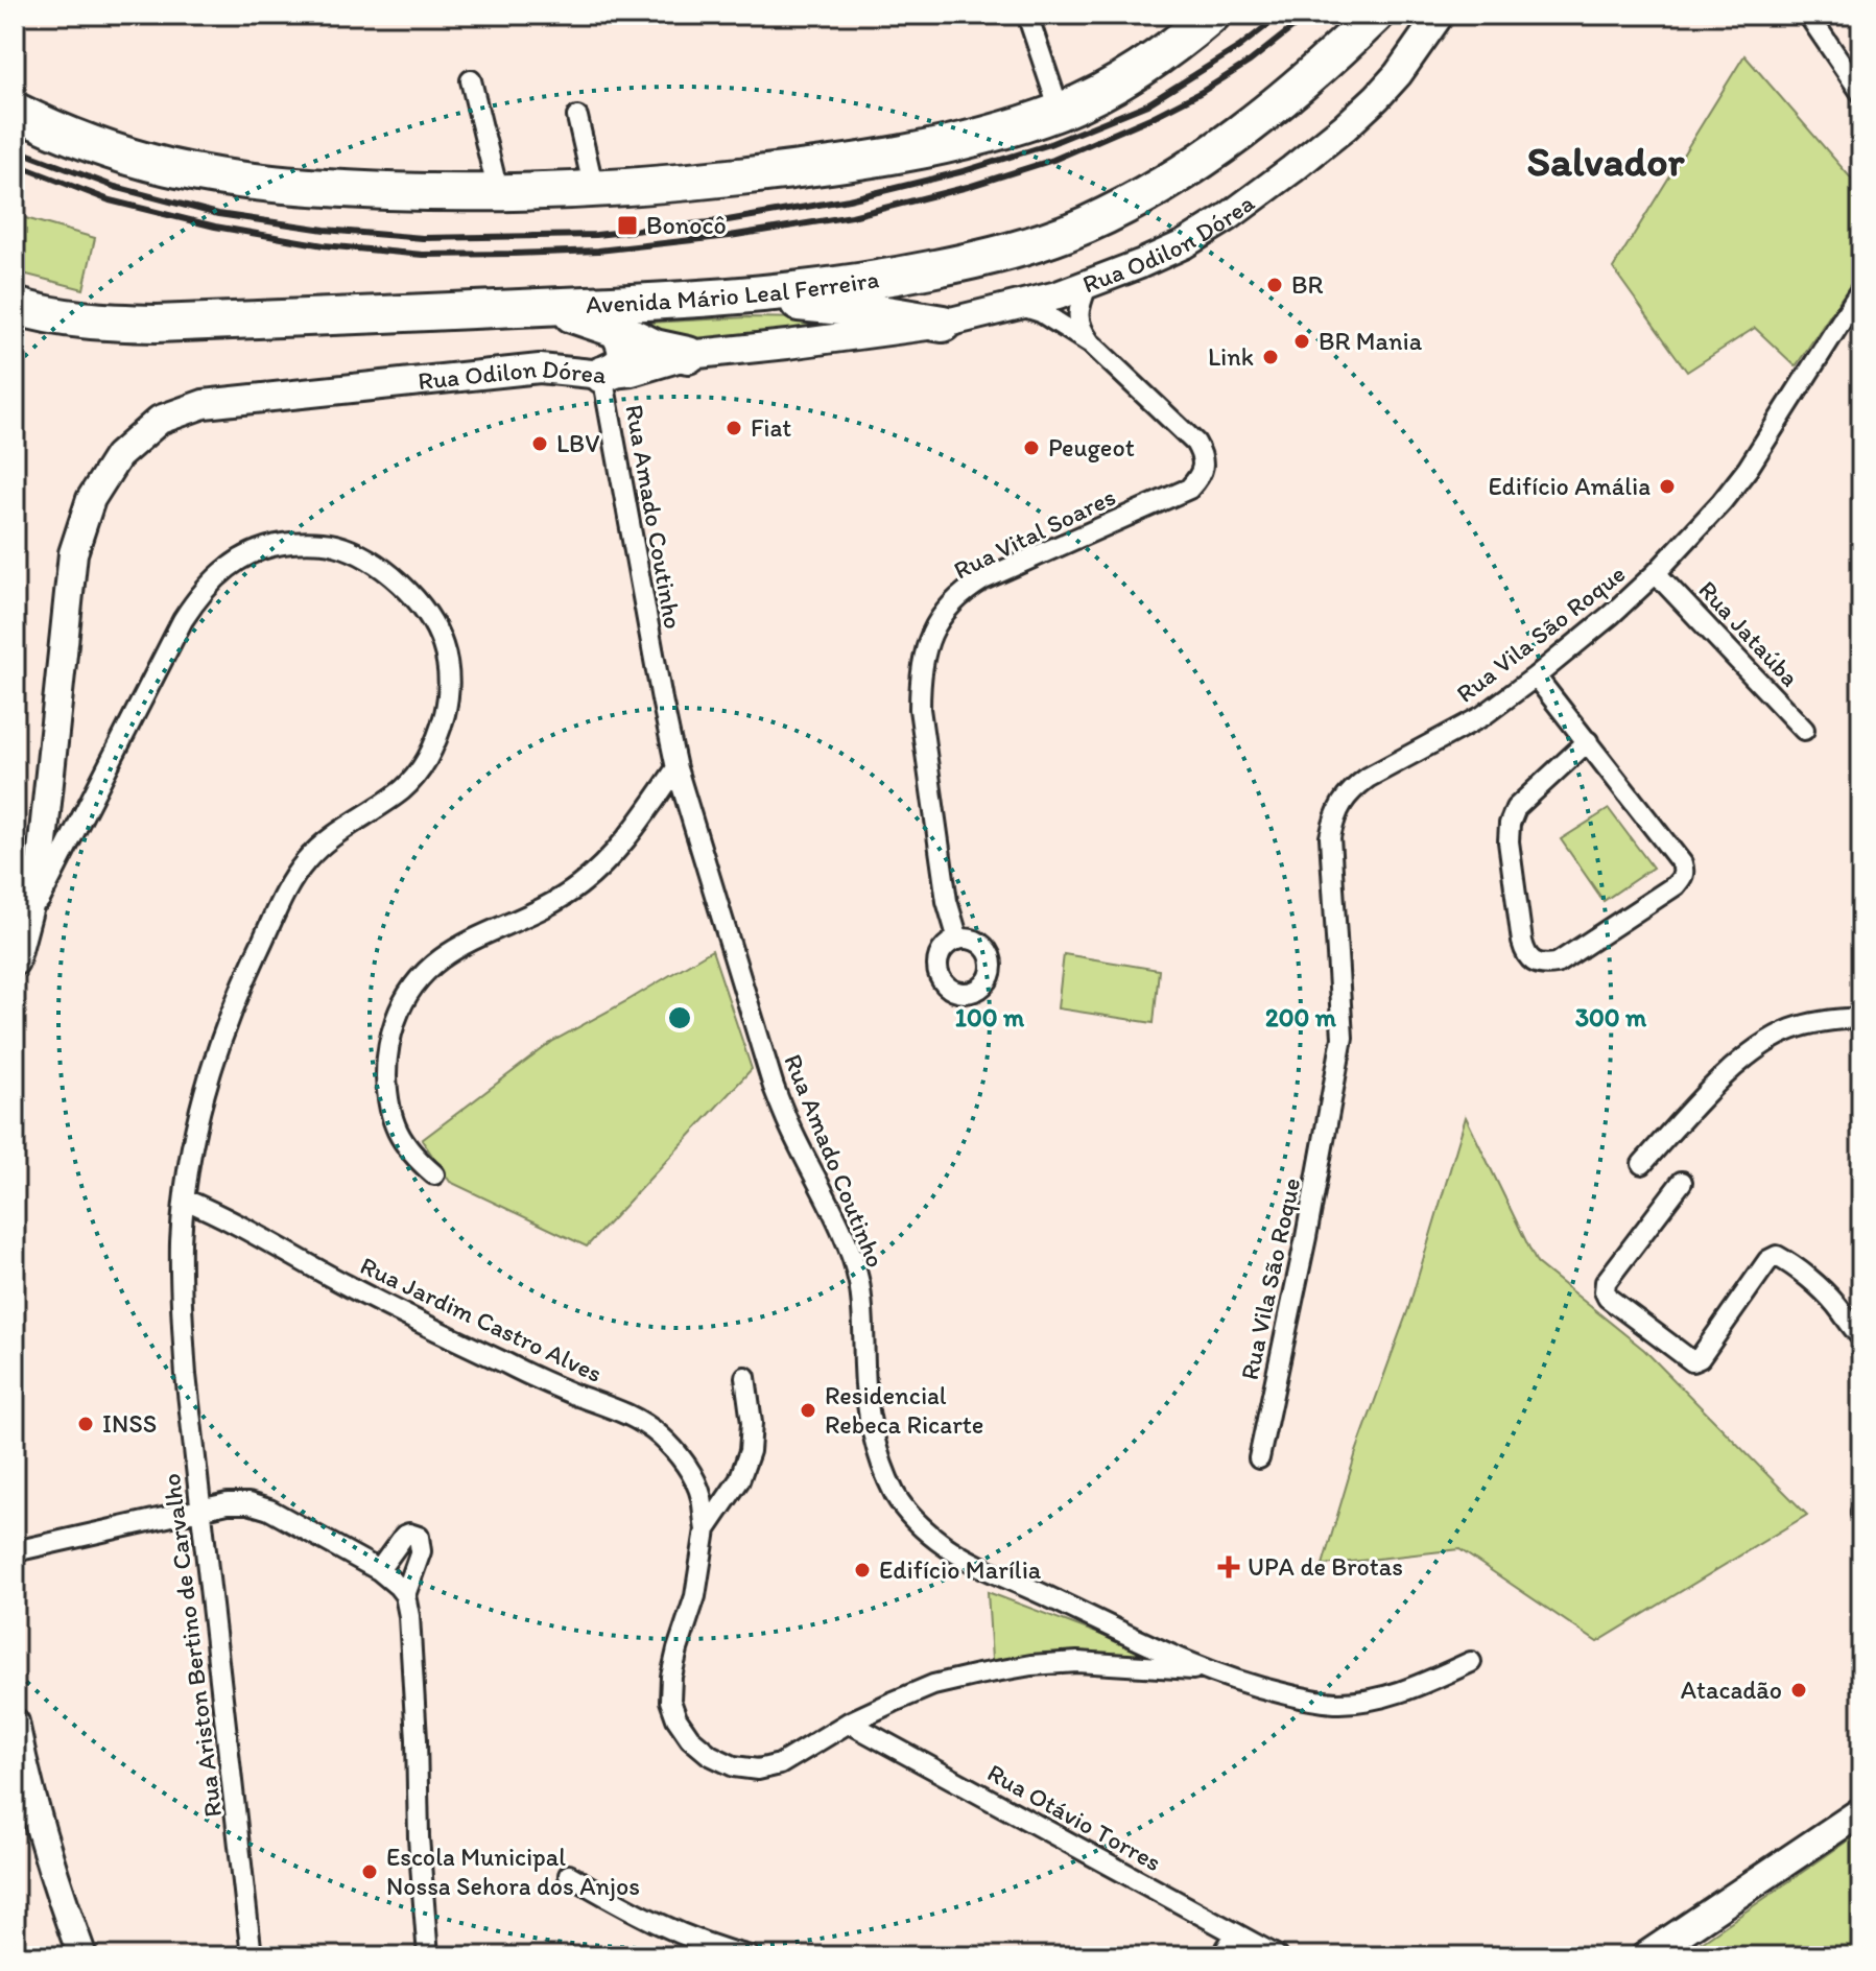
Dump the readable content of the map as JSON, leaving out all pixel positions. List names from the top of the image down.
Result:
{
  "streets": {
    "highway": ["Avenida Mário Leal Ferreira"],
    "street": [
      "Rua Odilon Dórea",
      "Rua Amado Coutinho",
      "Rua Vital Soares",
      "Rua Vila São Roque",
      "Rua Jataúba",
      "Rua Jardim Castro Alves",
      "Rua Ariston Bertino de Carvalho",
      "Rua Otávio Torres"
    ]
  },
  "crossings": [
    ["Rua Odilon Dórea", "Rua Amado Coutinho"],
    ["Rua Odilon Dórea", "Rua Vital Soares"],
    ["Rua Odilon Dórea", "Rua Ariston Bertino de Carvalho"],
    ["Rua Vila São Roque", "Rua Jataúba"],
    ["Rua Jardim Castro Alves", "Rua Ariston Bertino de Carvalho"]
  ],
  "districts": ["Salvador"],
  "places": {
    "transit": ["Bonocô"],
    "other": [
      "BR",
      "BR Mania",
      "Link",
      "Fiat",
      "LBV",
      "Peugeot",
      "Edifício Amália",
      "Residencial Rebeca Ricarte",
      "INSS",
      "Edifício Marília",
      "Atacadão",
      "Escola Municipal Nossa Sehora dos Anjos"
    ],
    "health": ["UPA de Brotas"]
  },
  "rings": ["100 m", "200 m", "300 m"]
}
